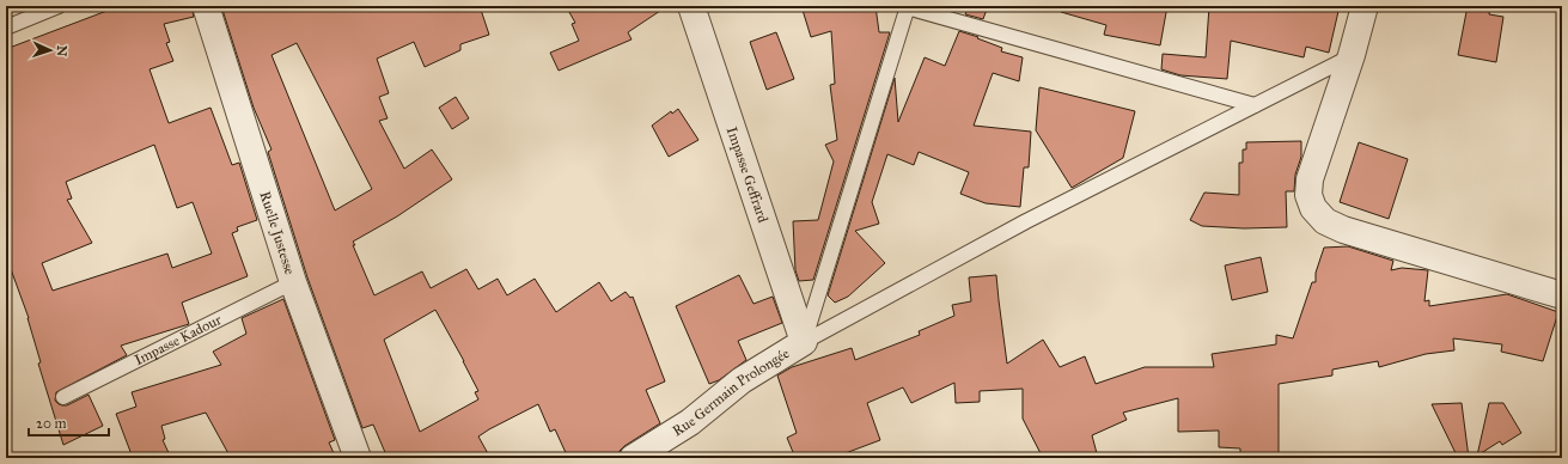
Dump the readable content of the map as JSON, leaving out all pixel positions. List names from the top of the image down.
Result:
{
  "streets": {
    "street": ["Impasse Geffrard", "Ruelle Justesse", "Rue Germain Prolongée"],
    "lane": ["Impasse Kadour"]
  },
  "crossings": [
    ["Impasse Geffrard", "Rue Germain Prolongée"],
    ["Ruelle Justesse", "Impasse Kadour"]
  ],
  "scale_bar": "20 m",
  "north": "right"
}
